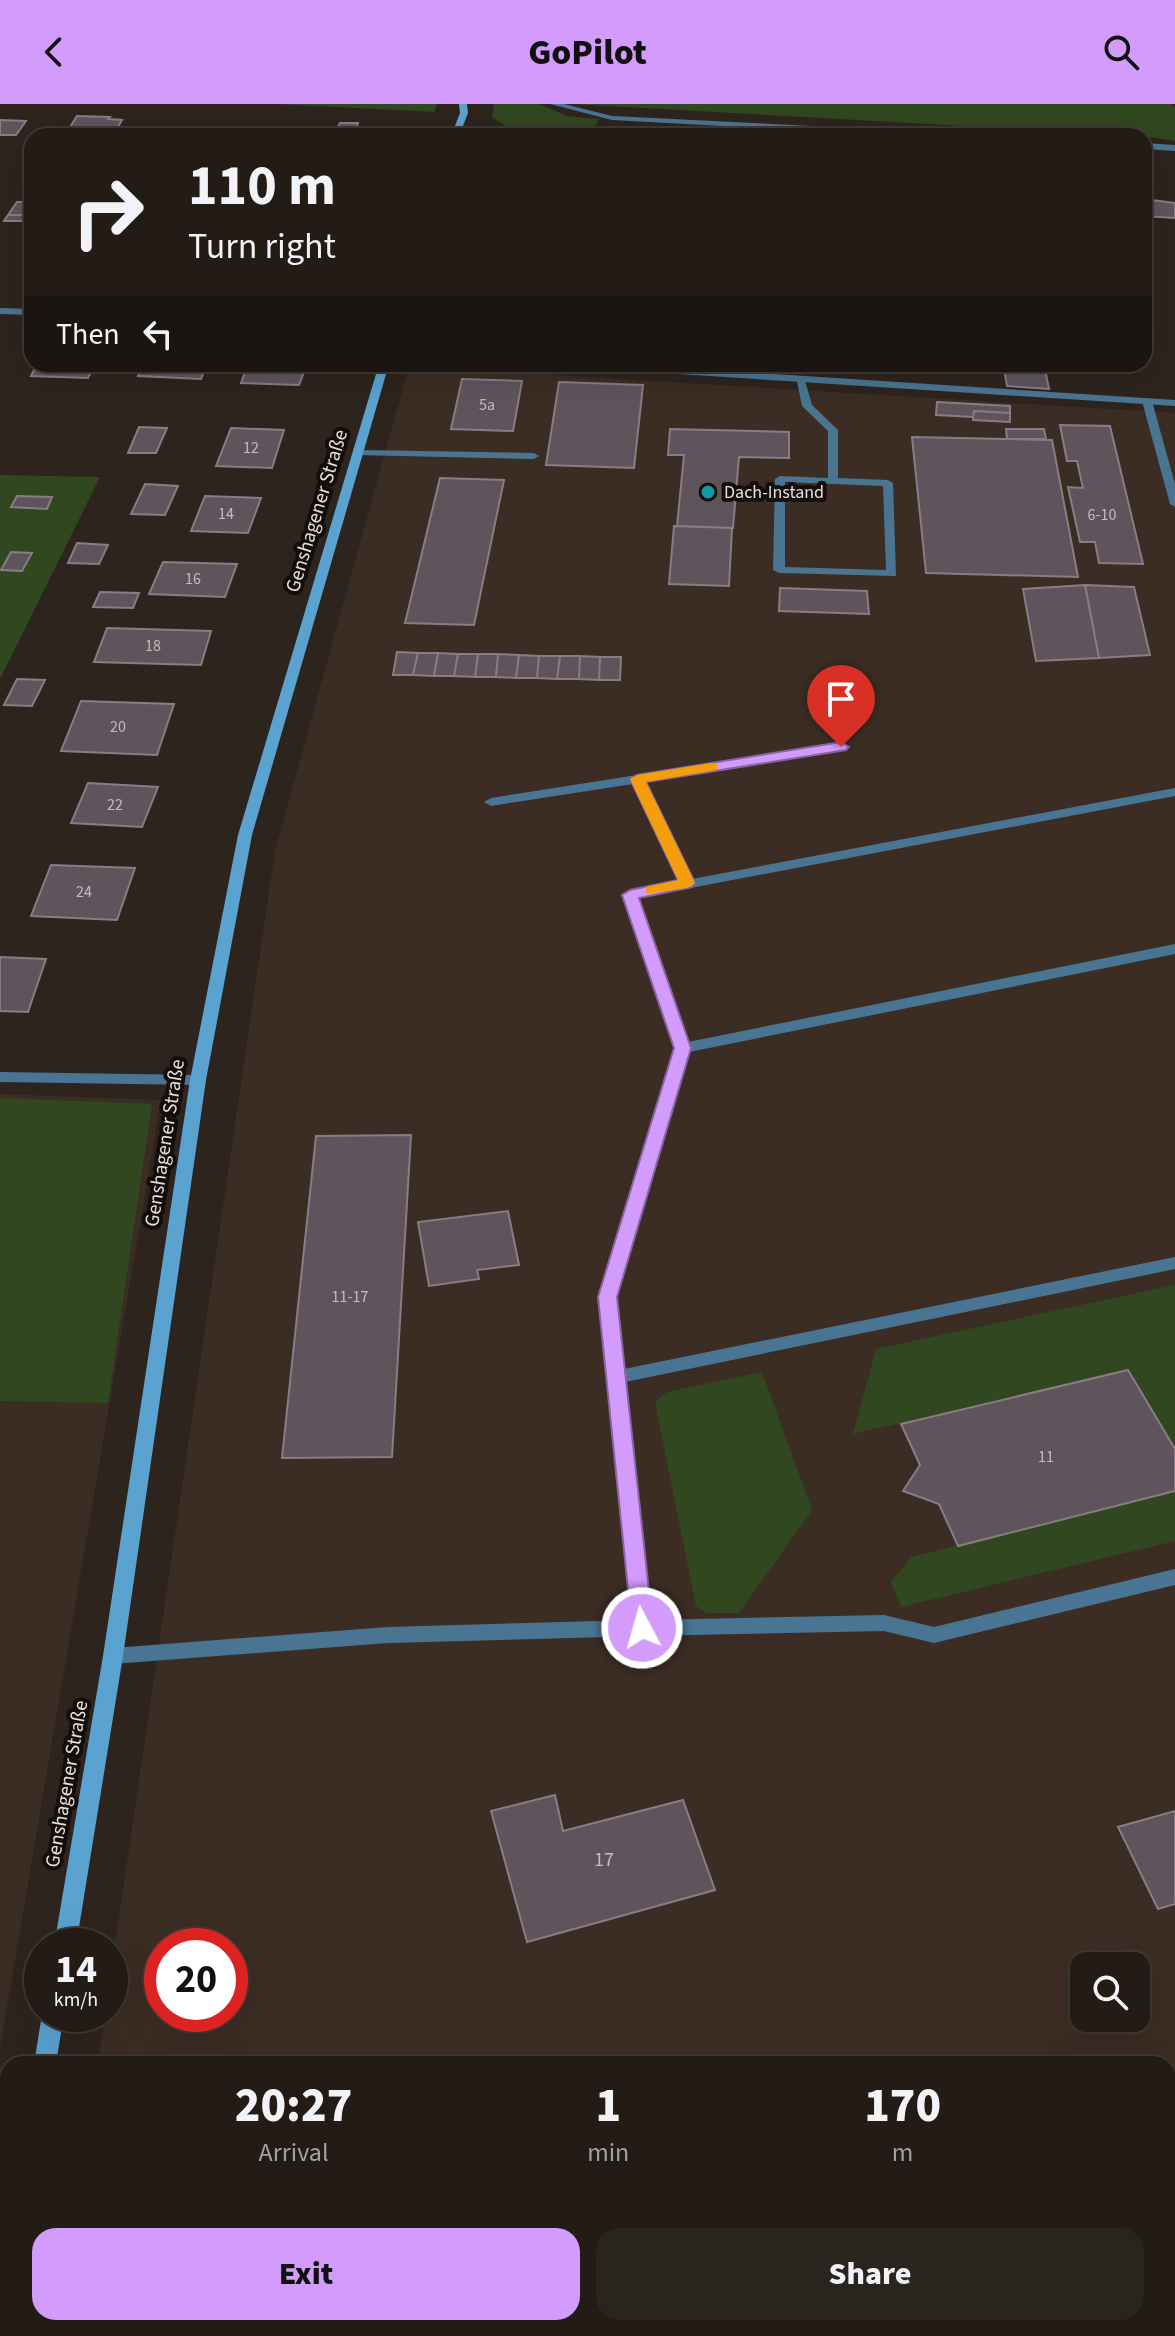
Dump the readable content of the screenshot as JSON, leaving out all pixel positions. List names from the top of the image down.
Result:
{
  "streets": {
    "main road": ["Genshagener Straße"]
  },
  "places": ["Dach-Instand"],
  "house_numbers": [
    "5a",
    "12",
    "14",
    "6-10",
    "16",
    "18",
    "20",
    "22",
    "24",
    "11-17",
    "11",
    "17"
  ],
  "page": {
    "header": "GoPilot",
    "turn": ["110 m", "Turn right"],
    "then": "Then",
    "speed": "14 km/h",
    "limit": "20",
    "eta": [
      "20:27",
      "Arrival",
      "1",
      "min",
      "170",
      "m"
    ],
    "buttons": ["Exit", "Share"]
  }
}
